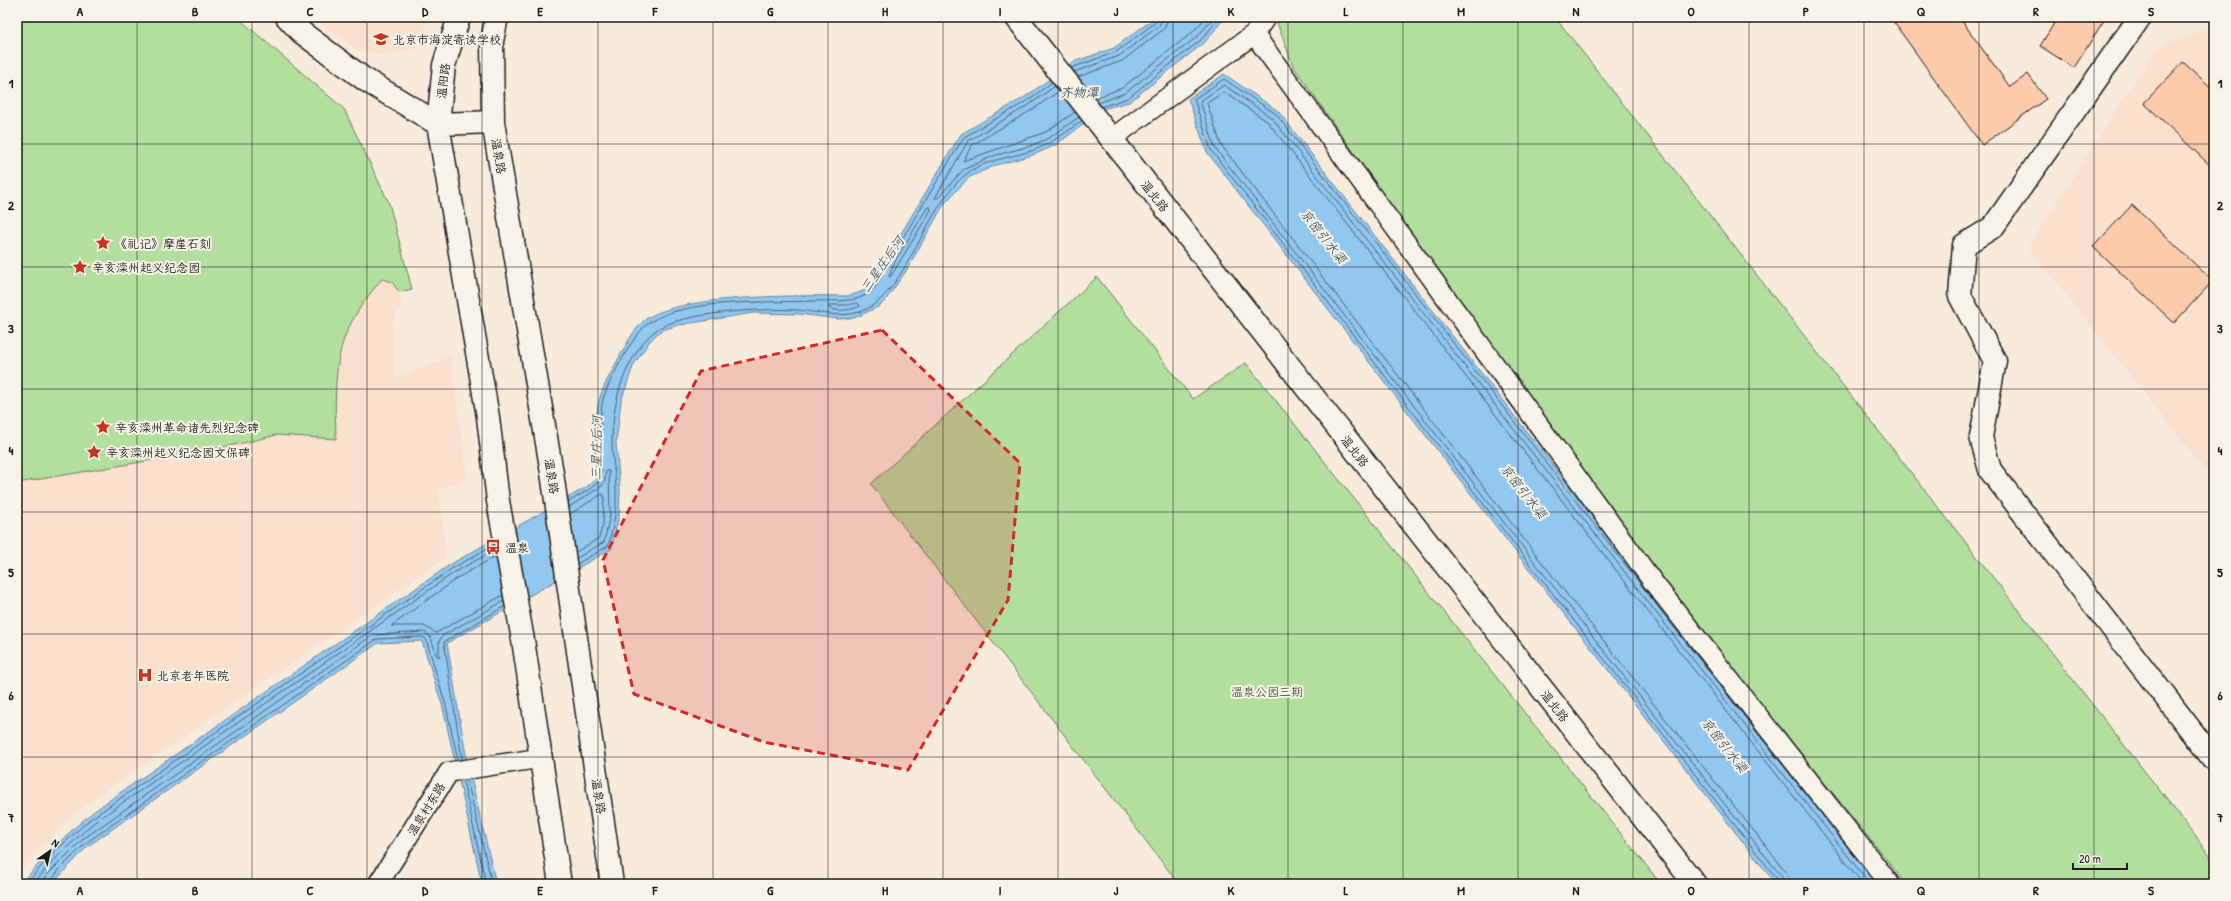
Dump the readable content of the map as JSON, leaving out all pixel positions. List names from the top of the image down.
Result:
{
  "streets": {
    "main road": ["温阳路", "温泉路", "温北路"],
    "street": ["温泉村东路"]
  },
  "crossings": [
    ["温阳路", "温泉路"]
  ],
  "water": ["齐物潭", "京密引水渠", "三星庄后河"],
  "parks": ["温泉公园三期"],
  "places": {
    "school or university": ["北京市海淀寄读学校"],
    "place": [
      "《礼记》摩崖石刻",
      "辛亥滦州起义纪念园",
      "辛亥滦州革命诸先烈纪念碑",
      "辛亥滦州起义纪念园文保碑"
    ],
    "bus stop": ["温泉"],
    "hospital": ["北京老年医院"]
  },
  "scale_bar": "20 m",
  "north": "top right",
  "grid": {
    "columns": [
      "A",
      "B",
      "C",
      "D",
      "E",
      "F",
      "G",
      "H",
      "I",
      "J",
      "K",
      "L",
      "M",
      "N",
      "O",
      "P",
      "Q",
      "R",
      "S"
    ],
    "rows": [
      "1",
      "2",
      "3",
      "4",
      "5",
      "6",
      "7"
    ]
  }
}
